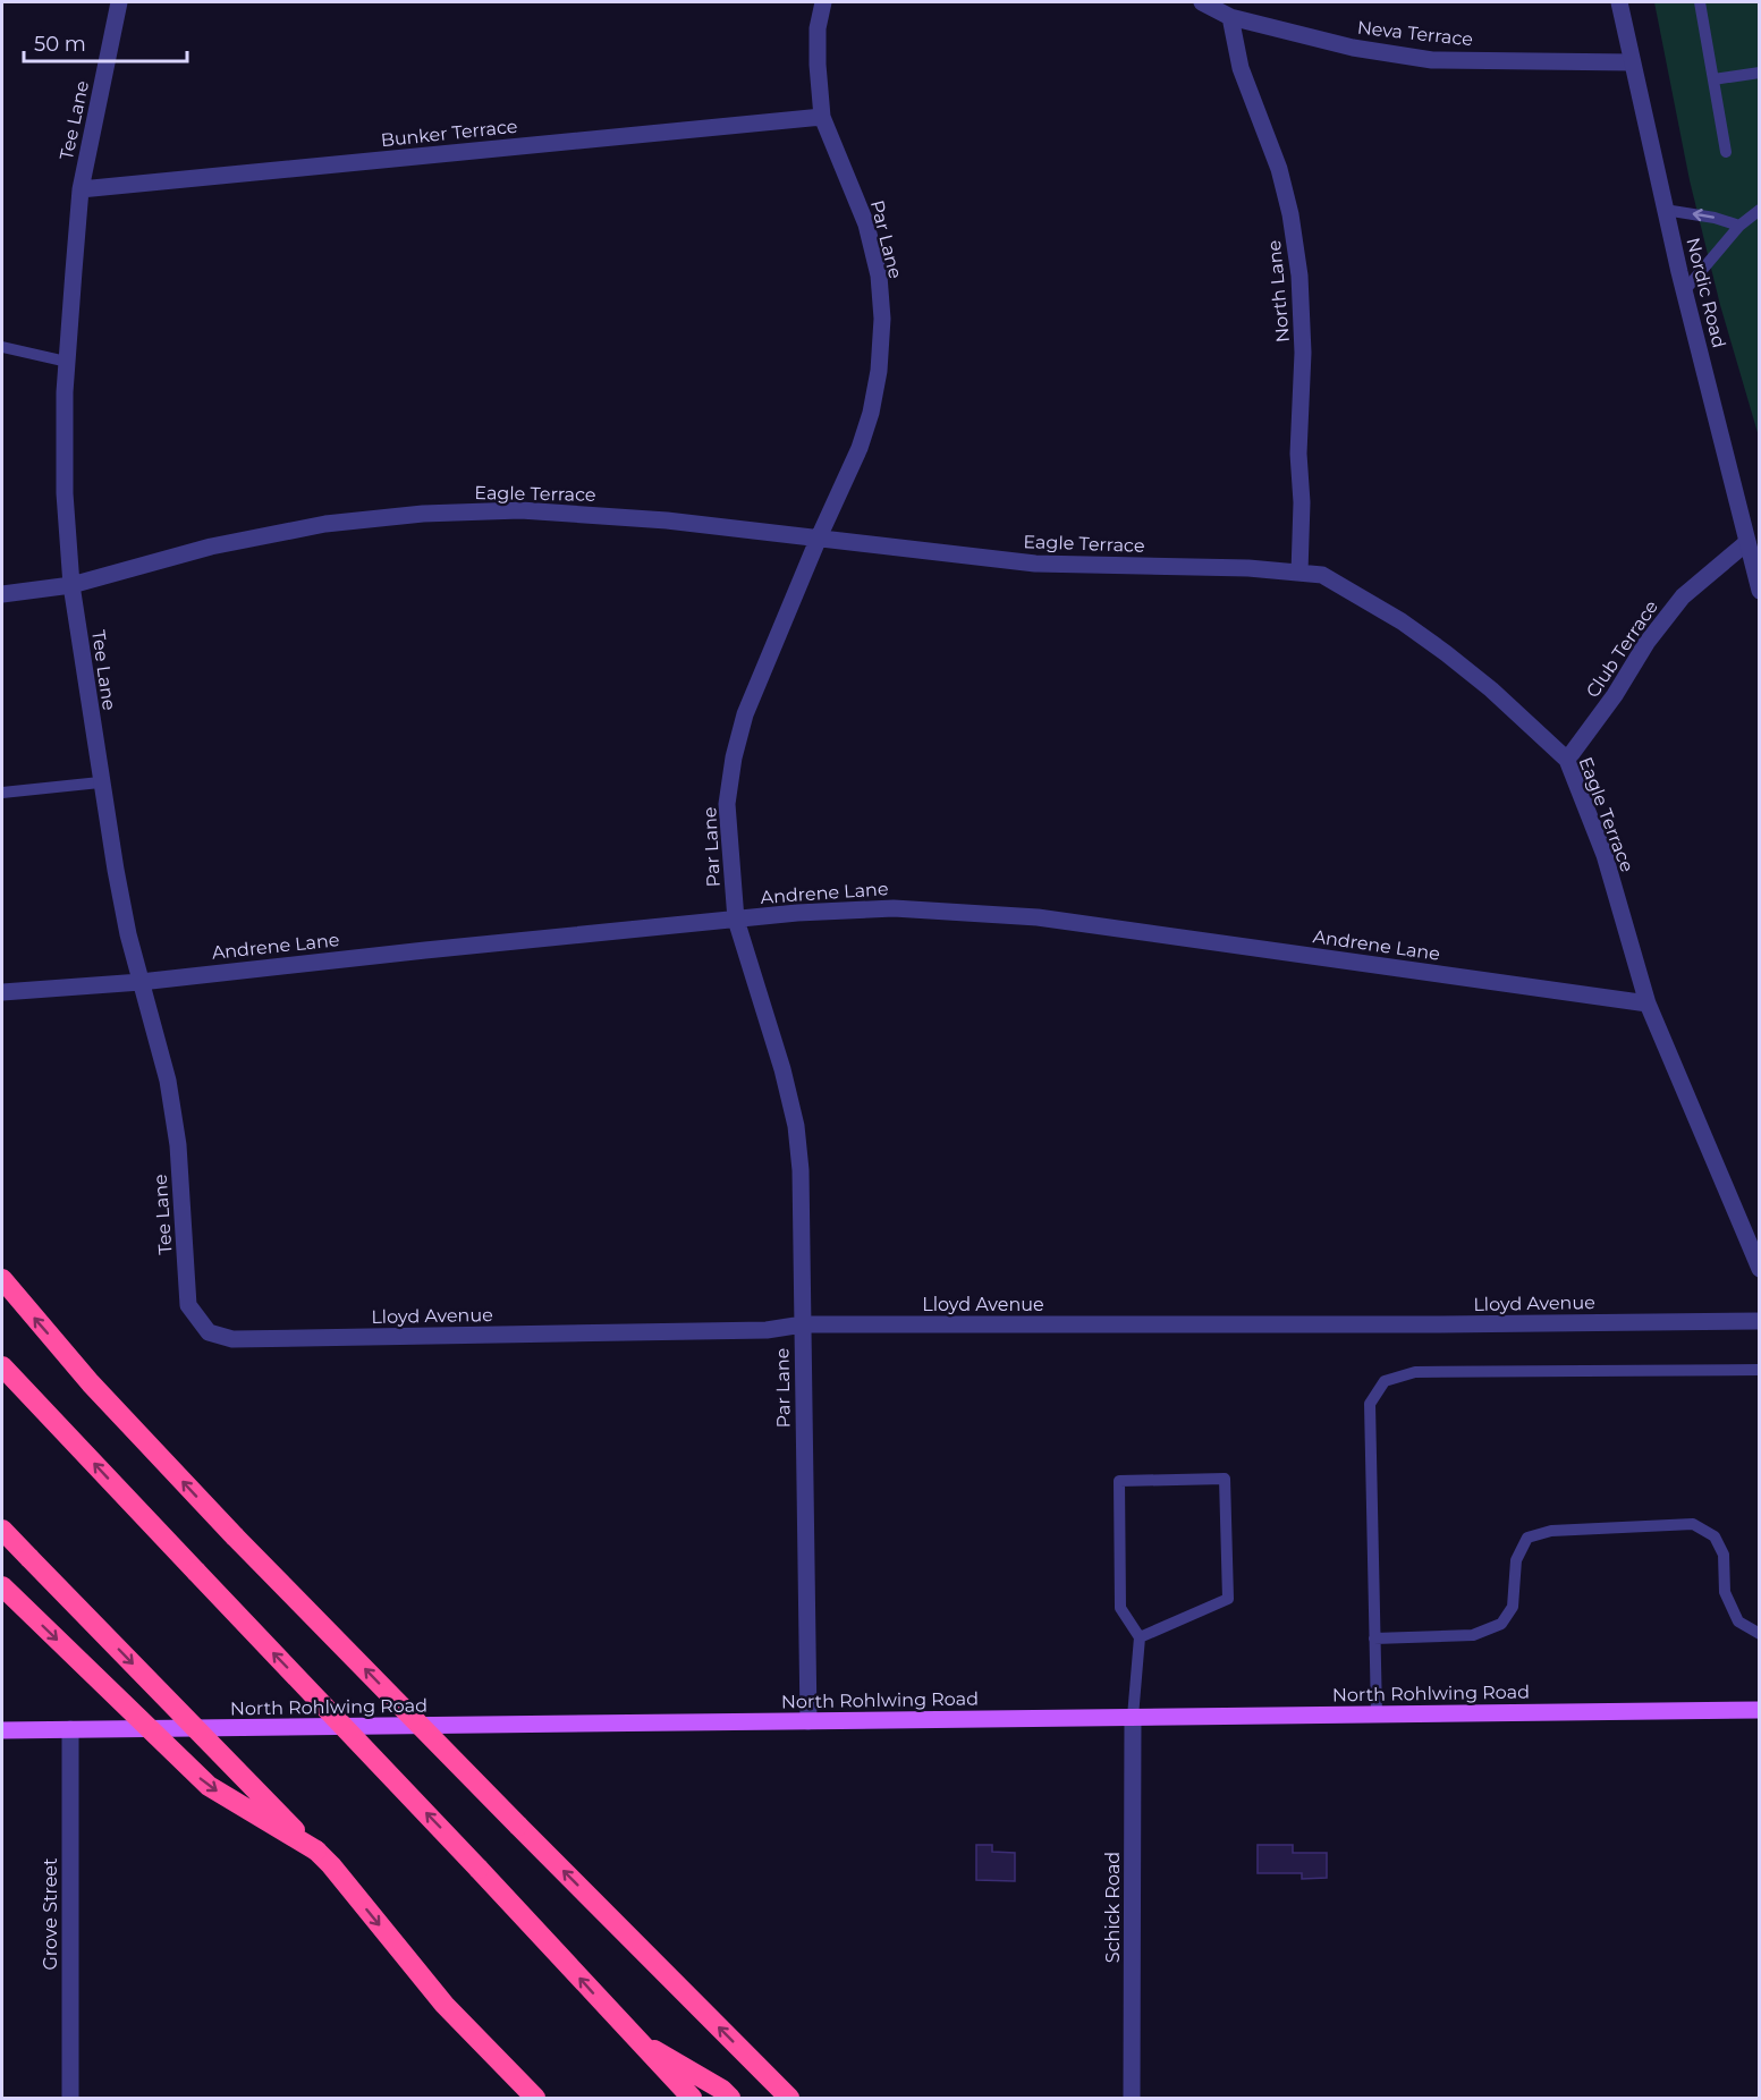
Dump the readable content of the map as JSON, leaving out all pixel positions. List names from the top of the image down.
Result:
{
  "streets": {
    "main road": ["North Rohlwing Road"],
    "street": [
      "Neva Terrace",
      "Tee Lane",
      "Bunker Terrace",
      "Par Lane",
      "North Lane",
      "Nordic Road",
      "Eagle Terrace",
      "Club Terrace",
      "Andrene Lane",
      "Lloyd Avenue",
      "Schick Road",
      "Grove Street"
    ]
  },
  "crossings": [
    ["Neva Terrace", "North Lane"],
    ["Neva Terrace", "Nordic Road"],
    ["Tee Lane", "Bunker Terrace"],
    ["Tee Lane", "Eagle Terrace"],
    ["Tee Lane", "Andrene Lane"],
    ["Tee Lane", "Lloyd Avenue"],
    ["Bunker Terrace", "Par Lane"],
    ["Par Lane", "Eagle Terrace"],
    ["Par Lane", "Andrene Lane"],
    ["Par Lane", "Lloyd Avenue"],
    ["Par Lane", "North Rohlwing Road"],
    ["North Lane", "Eagle Terrace"],
    ["Nordic Road", "Club Terrace"],
    ["Eagle Terrace", "Club Terrace"],
    ["Eagle Terrace", "Andrene Lane"],
    ["North Rohlwing Road", "Schick Road"],
    ["North Rohlwing Road", "Grove Street"]
  ],
  "scale_bar": "50 m"
}
